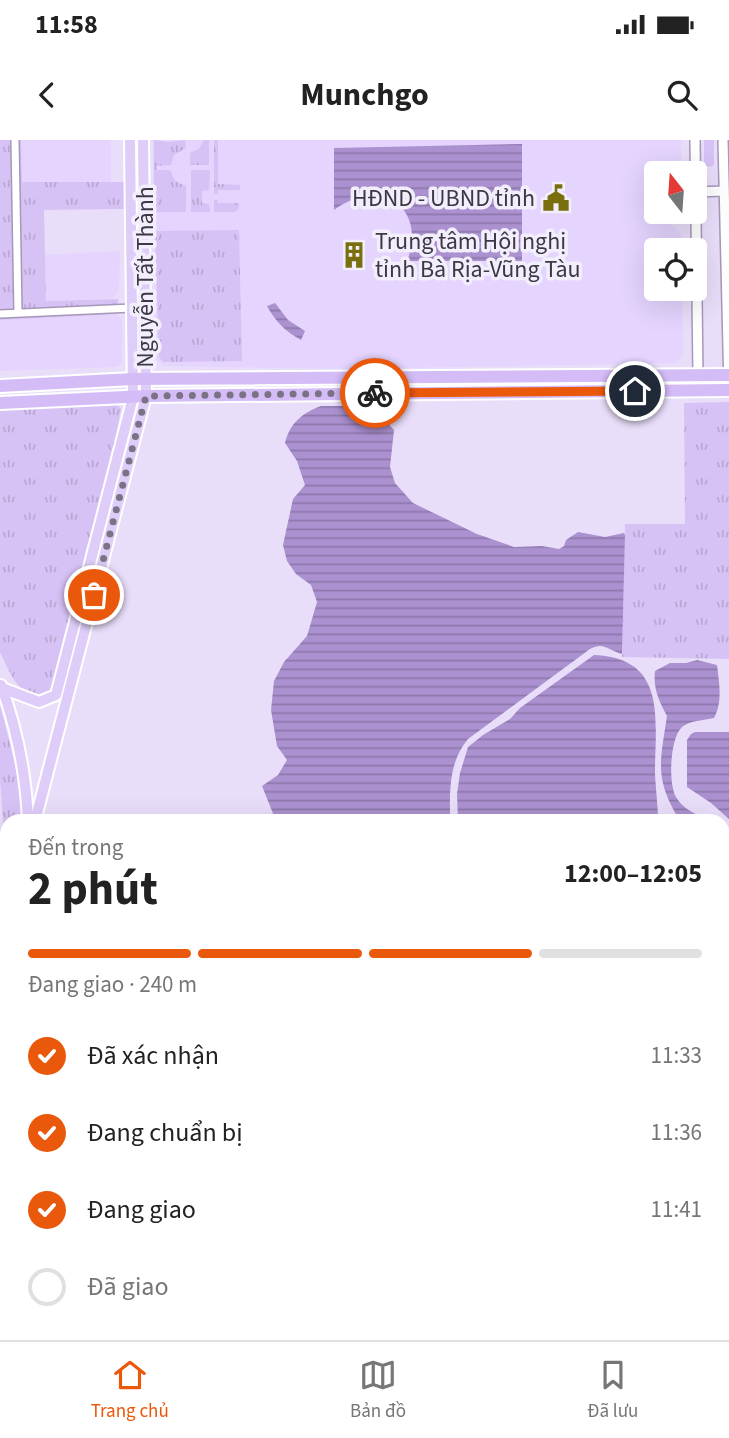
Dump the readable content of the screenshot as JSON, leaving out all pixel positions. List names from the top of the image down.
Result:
{
  "streets": {
    "main road": ["Nguyễn Tất Thành"]
  },
  "places": {
    "public building": ["HĐND - UBND tỉnh"],
    "building": ["Trung tâm Hội nghị tỉnh Bà Rịa-Vũng Tàu"]
  },
  "north": "top",
  "page": {
    "status": "11:58",
    "header": "Munchgo",
    "heading": ["2 phút", "Đến trong", "12:00–12:05"],
    "bar": "Đang giao · 240 m",
    "list": [
      ["Đã xác nhận", "11:33"],
      ["Đang chuẩn bị", "11:36"],
      ["Đang giao", "11:41"],
      "Đã giao"
    ],
    "tabs": ["Trang chủ", "Bản đồ", "Đã lưu"]
  }
}
